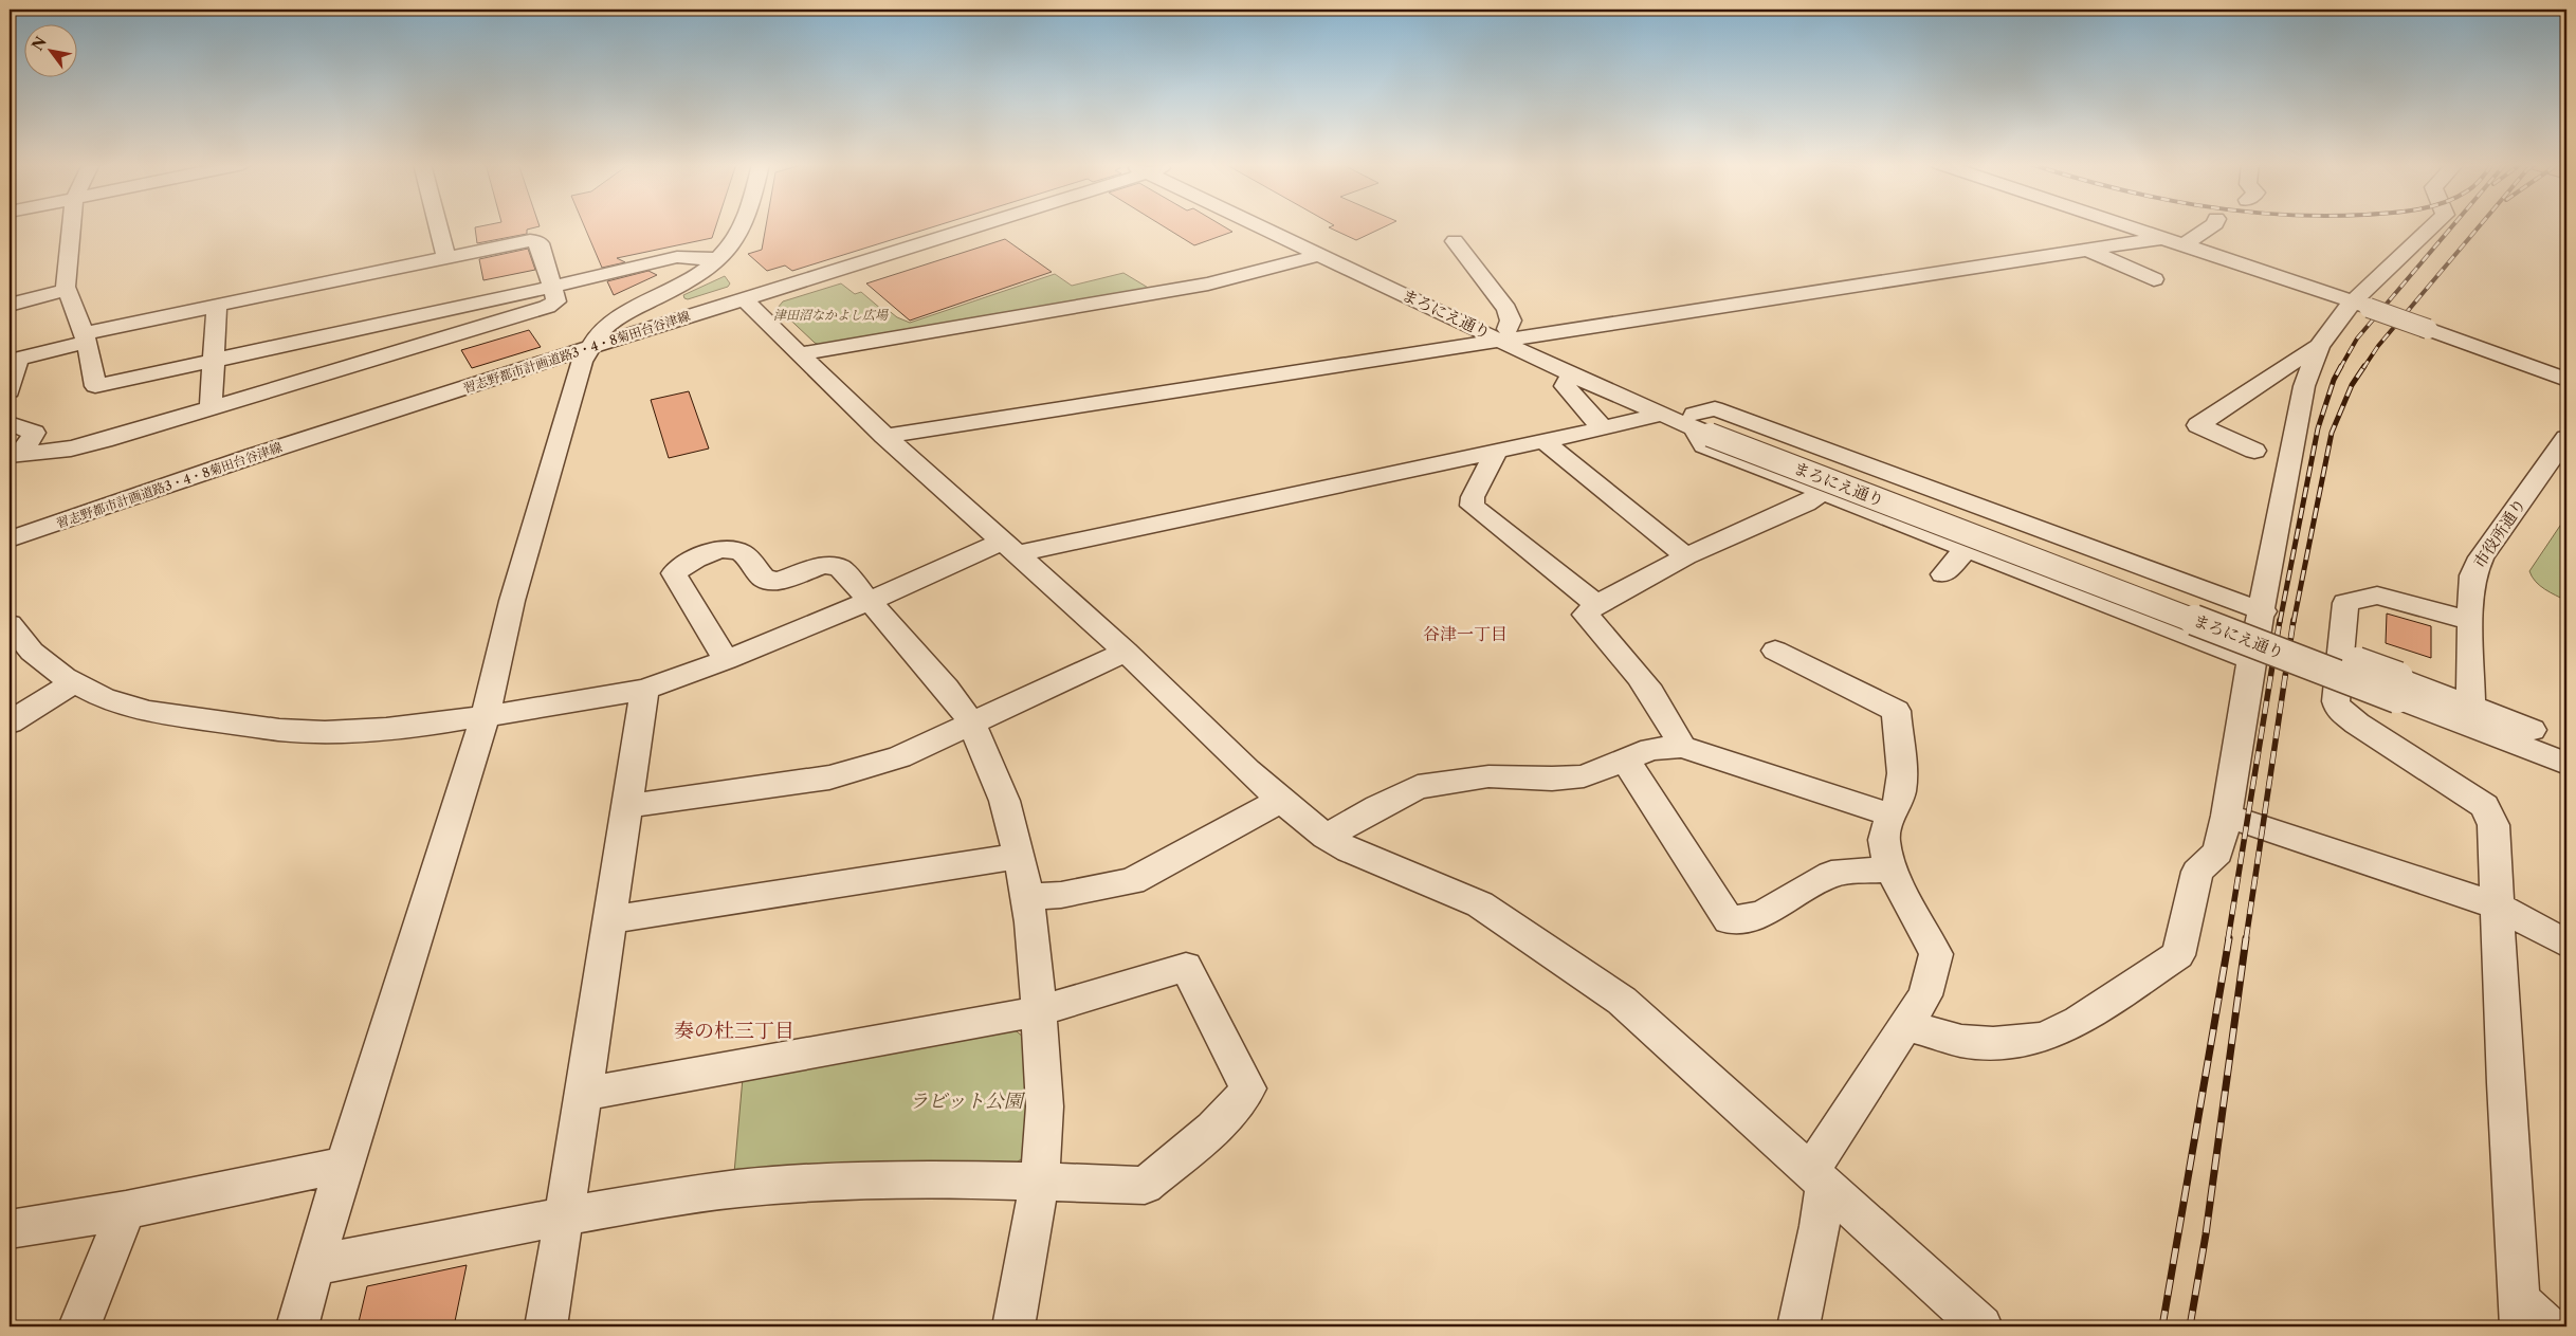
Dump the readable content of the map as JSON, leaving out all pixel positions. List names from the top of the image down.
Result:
{
  "streets": {
    "street": ["まろにえ通り", "習志野都市計画道路3・4・8菊田台谷津線", "市役所通り"]
  },
  "crossings": [
    ["まろにえ通り", "市役所通り"]
  ],
  "districts": ["谷津一丁目", "奏の杜三丁目"],
  "parks": ["津田沼なかよし広場", "ラビット公園"],
  "north": "top left"
}
